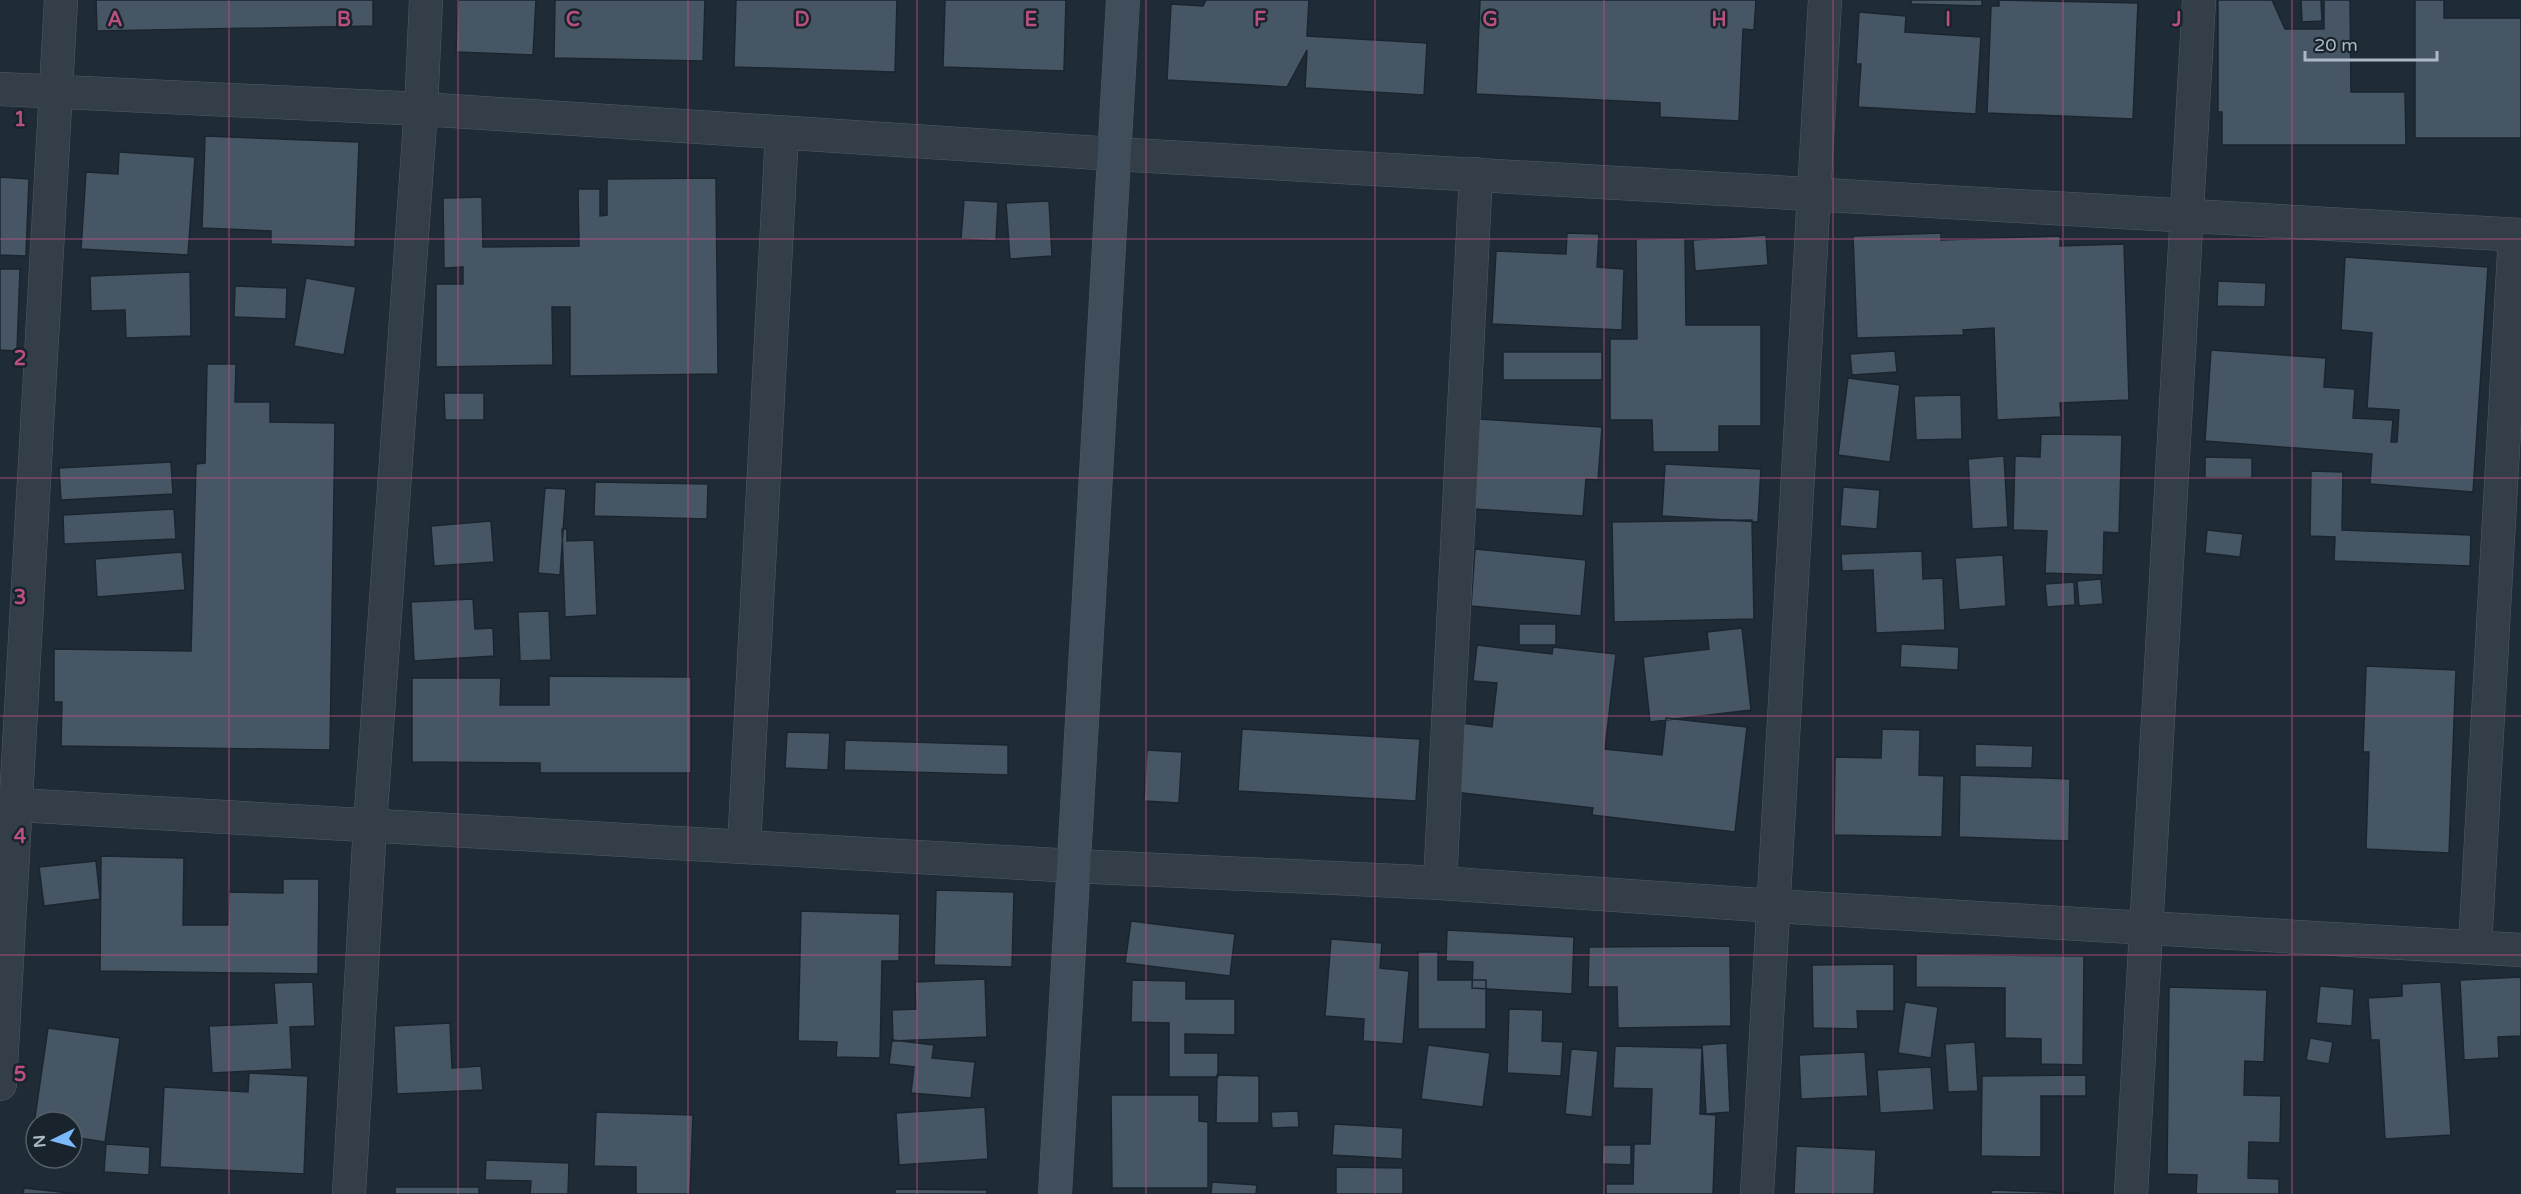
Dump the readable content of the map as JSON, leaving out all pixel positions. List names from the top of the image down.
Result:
{
  "scale_bar": "20 m",
  "north": "left",
  "grid": {
    "columns": [
      "A",
      "B",
      "C",
      "D",
      "E",
      "F",
      "G",
      "H",
      "I",
      "J"
    ],
    "rows": [
      "1",
      "2",
      "3",
      "4",
      "5"
    ]
  }
}
